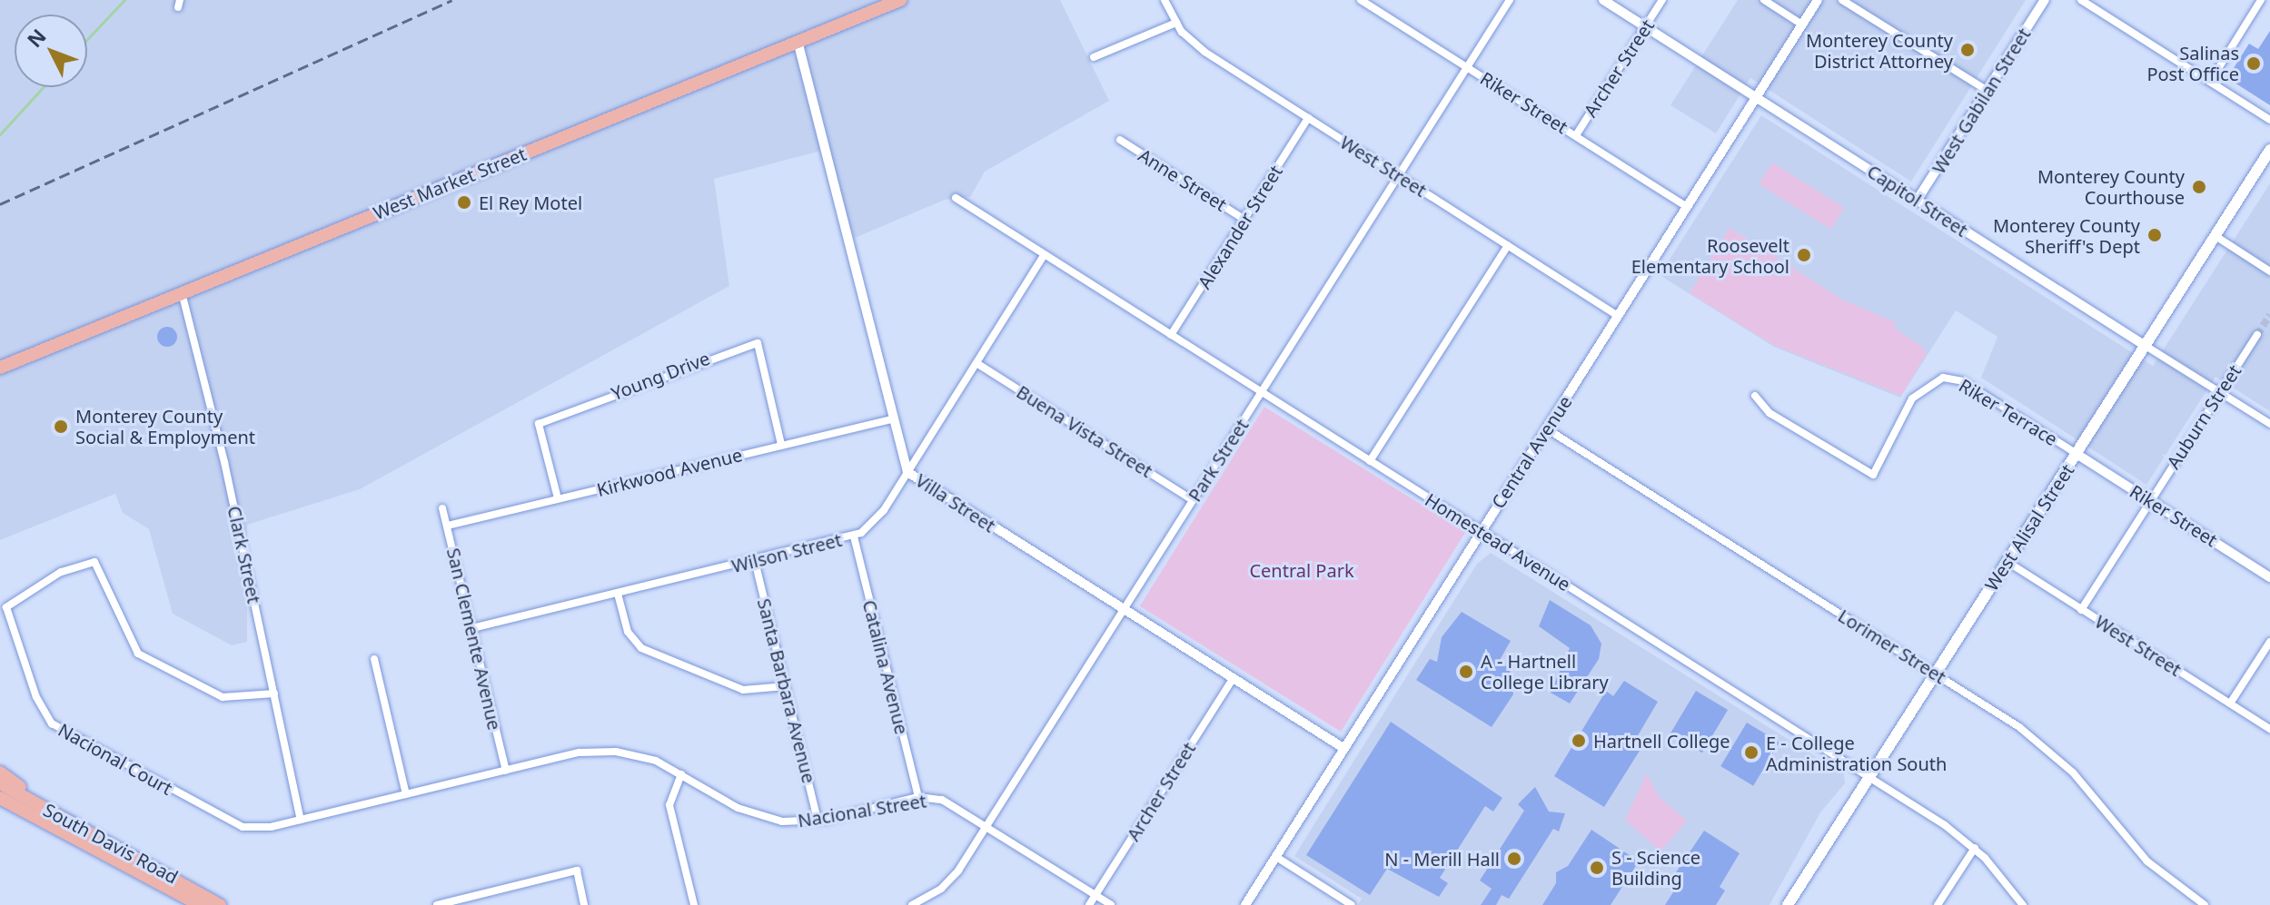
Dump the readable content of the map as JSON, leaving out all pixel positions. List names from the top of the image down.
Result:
{
  "streets": {
    "main road": ["West Market Street", "West Alisal Street", "South Davis Road"],
    "street": [
      "Archer Street",
      "West Gabilan Street",
      "Riker Street",
      "West Street",
      "Anne Street",
      "Capitol Street",
      "Alexander Street",
      "Young Drive",
      "Riker Terrace",
      "Auburn Street",
      "Buena Vista Street",
      "Central Avenue",
      "Park Street",
      "Kirkwood Avenue",
      "Villa Street",
      "Homestead Avenue",
      "Wilson Street",
      "Clark Street",
      "San Clemente Avenue",
      "Lorimer Street",
      "Catalina Avenue",
      "Santa Barbara Avenue",
      "Nacional Court",
      "Nacional Street"
    ]
  },
  "crossings": [
    ["Archer Street", "Riker Street"],
    ["Archer Street", "Capitol Street"],
    ["Archer Street", "Villa Street"],
    ["Archer Street", "Nacional Street"],
    ["West Gabilan Street", "Capitol Street"],
    ["Riker Street", "Riker Terrace"],
    ["Riker Street", "Auburn Street"],
    ["Riker Street", "Central Avenue"],
    ["Riker Street", "Park Street"],
    ["Riker Street", "West Alisal Street"],
    ["West Street", "Alexander Street"],
    ["West Street", "Auburn Street"],
    ["West Street", "Central Avenue"],
    ["West Street", "Park Street"],
    ["West Street", "West Alisal Street"],
    ["Anne Street", "Alexander Street"],
    ["West Market Street", "Villa Street"],
    ["West Market Street", "Clark Street"],
    ["Capitol Street", "Auburn Street"],
    ["Capitol Street", "Central Avenue"],
    ["Capitol Street", "West Alisal Street"],
    ["Alexander Street", "Homestead Avenue"],
    ["Young Drive", "Kirkwood Avenue"],
    ["Riker Terrace", "West Alisal Street"],
    ["Buena Vista Street", "Park Street"],
    ["Buena Vista Street", "Wilson Street"],
    ["Central Avenue", "Villa Street"],
    ["Central Avenue", "Homestead Avenue"],
    ["Central Avenue", "Lorimer Street"],
    ["Park Street", "Villa Street"],
    ["Park Street", "Homestead Avenue"],
    ["Park Street", "Nacional Street"],
    ["Kirkwood Avenue", "Villa Street"],
    ["Kirkwood Avenue", "San Clemente Avenue"],
    ["Villa Street", "Wilson Street"],
    ["West Alisal Street", "Homestead Avenue"],
    ["West Alisal Street", "Lorimer Street"],
    ["Homestead Avenue", "Wilson Street"],
    ["Wilson Street", "San Clemente Avenue"],
    ["Wilson Street", "Catalina Avenue"],
    ["Wilson Street", "Santa Barbara Avenue"],
    ["Clark Street", "Nacional Court"],
    ["Clark Street", "Nacional Street"],
    ["San Clemente Avenue", "Nacional Street"],
    ["Catalina Avenue", "Nacional Street"],
    ["Santa Barbara Avenue", "Nacional Street"],
    ["Nacional Court", "Nacional Street"]
  ],
  "parks": ["Central Park"],
  "places": [
    "Monterey County District Attorney",
    "Salinas Post Office",
    "Monterey County Courthouse",
    "El Rey Motel",
    "Monterey County Sheriff's Dept",
    "Roosevelt Elementary School",
    "Monterey County Social & Employment",
    "A - Hartnell College Library",
    "Hartnell College",
    "E - College Administration South",
    "N - Merill Hall",
    "S - Science Building"
  ],
  "north": "top left"
}
